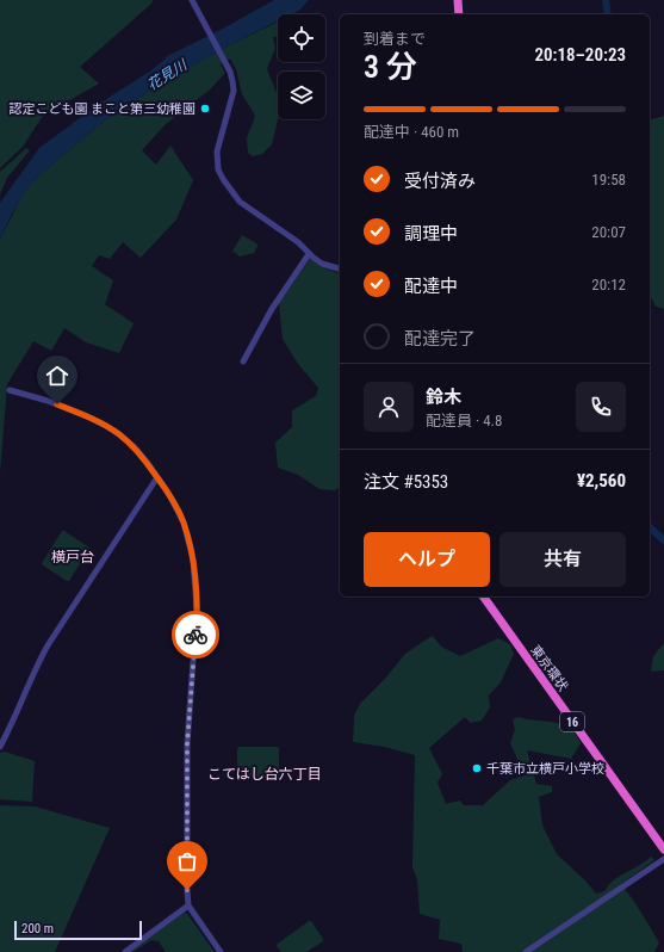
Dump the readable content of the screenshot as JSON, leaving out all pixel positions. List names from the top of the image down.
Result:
{
  "streets": {
    "highway": ["東京環状", "16"]
  },
  "districts": ["横戸台", "こてはし台六丁目"],
  "water": ["花見川"],
  "places": ["認定こども園 まこと第三幼稚園", "千葉市立横戸小学校"],
  "scale_bar": "200 m",
  "page": {
    "heading": ["3 分", "到着まで", "20:18–20:23"],
    "panel": [
      "鈴木",
      "配達員 · 4.8",
      "注文 #5353",
      "¥2,560"
    ],
    "bar": "配達中 · 460 m",
    "list": [
      ["受付済み", "19:58"],
      ["調理中", "20:07"],
      ["配達中", "20:12"],
      "配達完了"
    ],
    "buttons": ["ヘルプ", "共有"],
    "scale": "200 m"
  }
}
